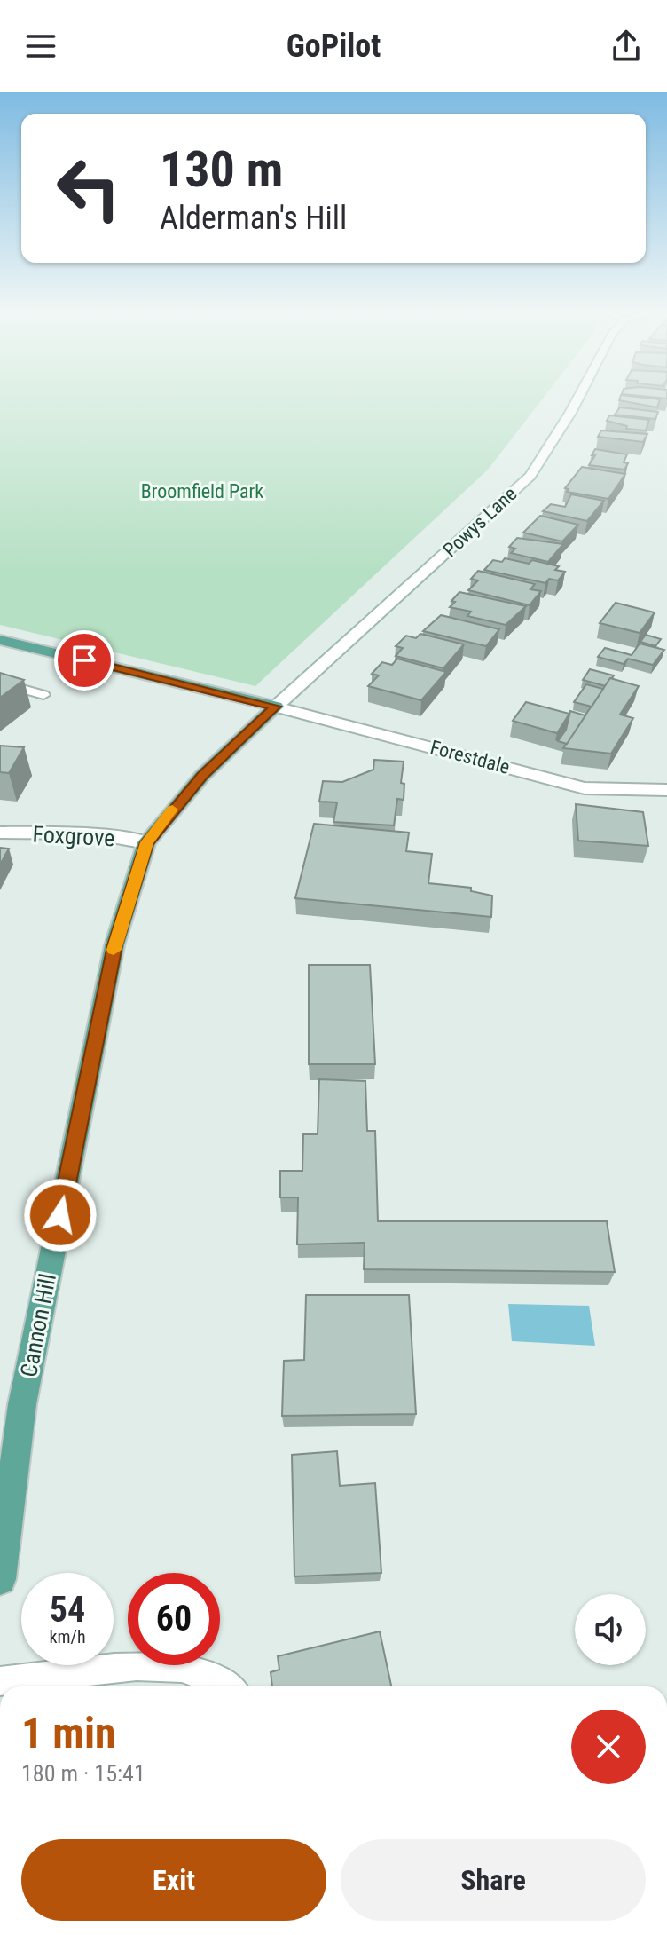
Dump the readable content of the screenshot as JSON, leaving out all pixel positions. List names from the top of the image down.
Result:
{
  "streets": {
    "main road": [
      "Powys Lane",
      "Forestdale",
      "Foxgrove",
      "Cannon Hill"
    ]
  },
  "crossings": [
    ["Powys Lane", "Forestdale"],
    ["Powys Lane", "Cannon Hill"],
    ["Forestdale", "Cannon Hill"],
    ["Foxgrove", "Cannon Hill"]
  ],
  "parks": ["Broomfield Park"],
  "page": {
    "header": "GoPilot",
    "turn": ["130 m", "Alderman's Hill"],
    "speed": "54 km/h",
    "limit": "60",
    "heading": ["1 min", "180 m · 15:41"],
    "buttons": ["Exit", "Share"]
  }
}
